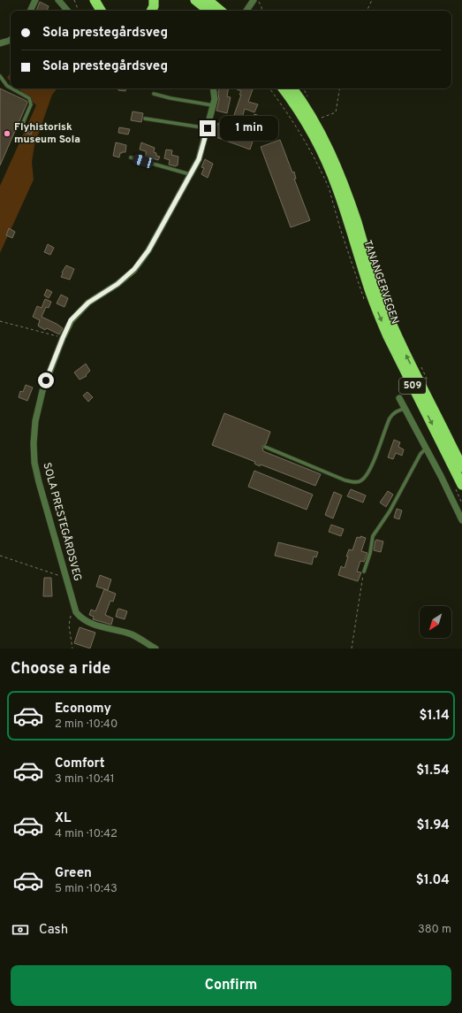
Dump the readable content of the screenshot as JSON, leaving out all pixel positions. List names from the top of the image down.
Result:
{
  "streets": {
    "highway": ["TANANGERVEGEN", "509"],
    "street": ["SOLA PRESTEGÅRDSVEG"]
  },
  "places": ["Flyhistorisk museum Sola"],
  "north": "bottom left",
  "page": {
    "banner": ["Sola prestegårdsveg", "Sola prestegårdsveg"],
    "bubble": "1 min",
    "heading": "Choose a ride",
    "list": [
      {
        "name": "Economy",
        "note": "2 min · 10:40",
        "value": "$1.14"
      },
      {
        "name": "Comfort",
        "note": "3 min · 10:41",
        "value": "$1.54"
      },
      {
        "name": "XL",
        "note": "4 min · 10:42",
        "value": "$1.94"
      },
      {
        "name": "Green",
        "note": "5 min · 10:43",
        "value": "$1.04"
      }
    ],
    "pay": ["Cash", "380 m"],
    "buttons": "Confirm"
  }
}
